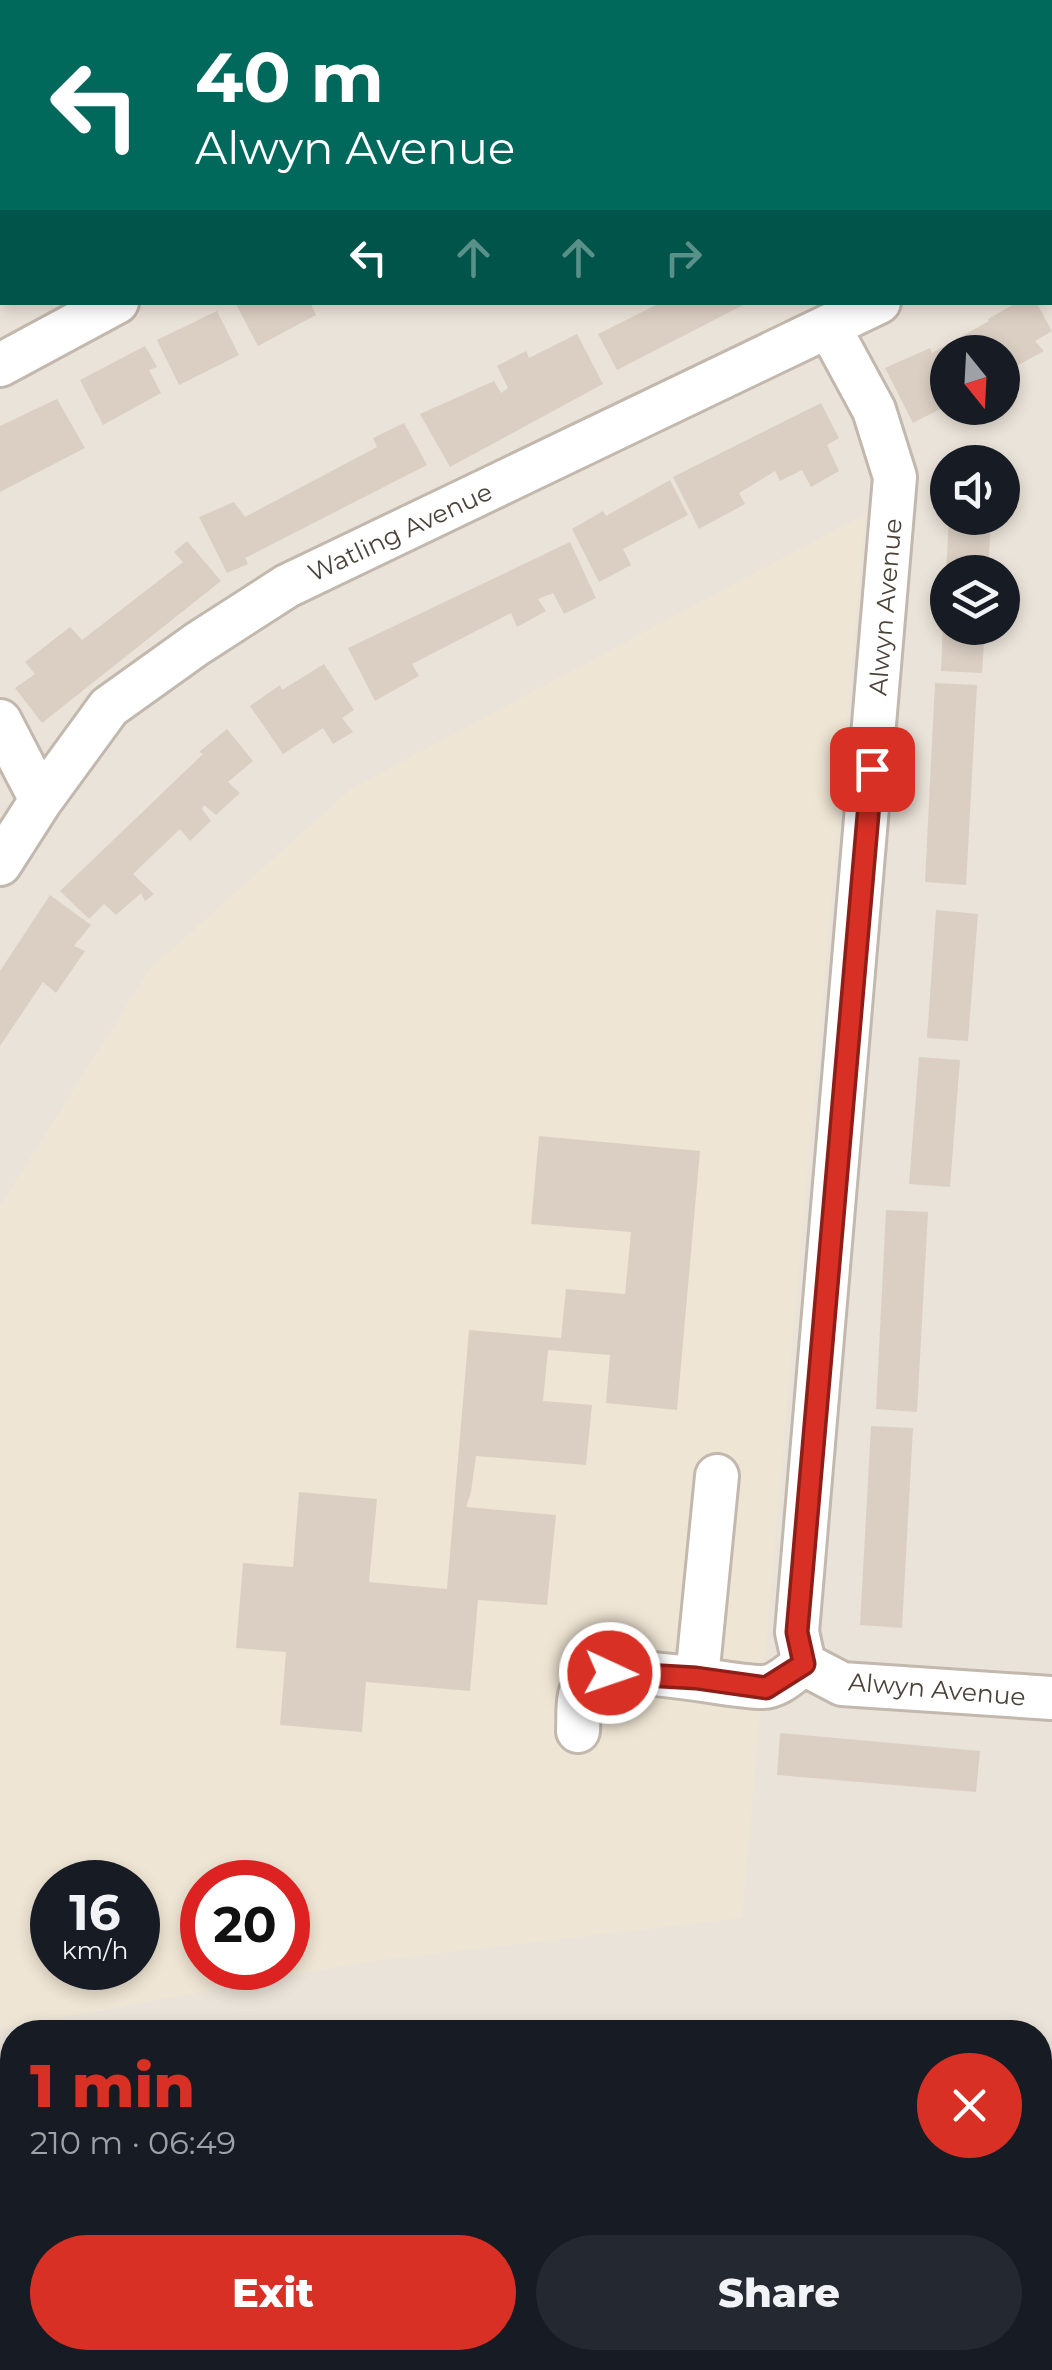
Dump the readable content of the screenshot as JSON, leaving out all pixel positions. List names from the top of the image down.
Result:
{
  "streets": {
    "street": ["Watling Avenue", "Alwyn Avenue"]
  },
  "crossings": [
    ["Watling Avenue", "Alwyn Avenue"]
  ],
  "north": "bottom",
  "page": {
    "turn": ["40 m", "Alwyn Avenue"],
    "speed": "16 km/h",
    "limit": "20",
    "heading": ["1 min", "210 m · 06:49"],
    "buttons": ["Exit", "Share"]
  }
}
